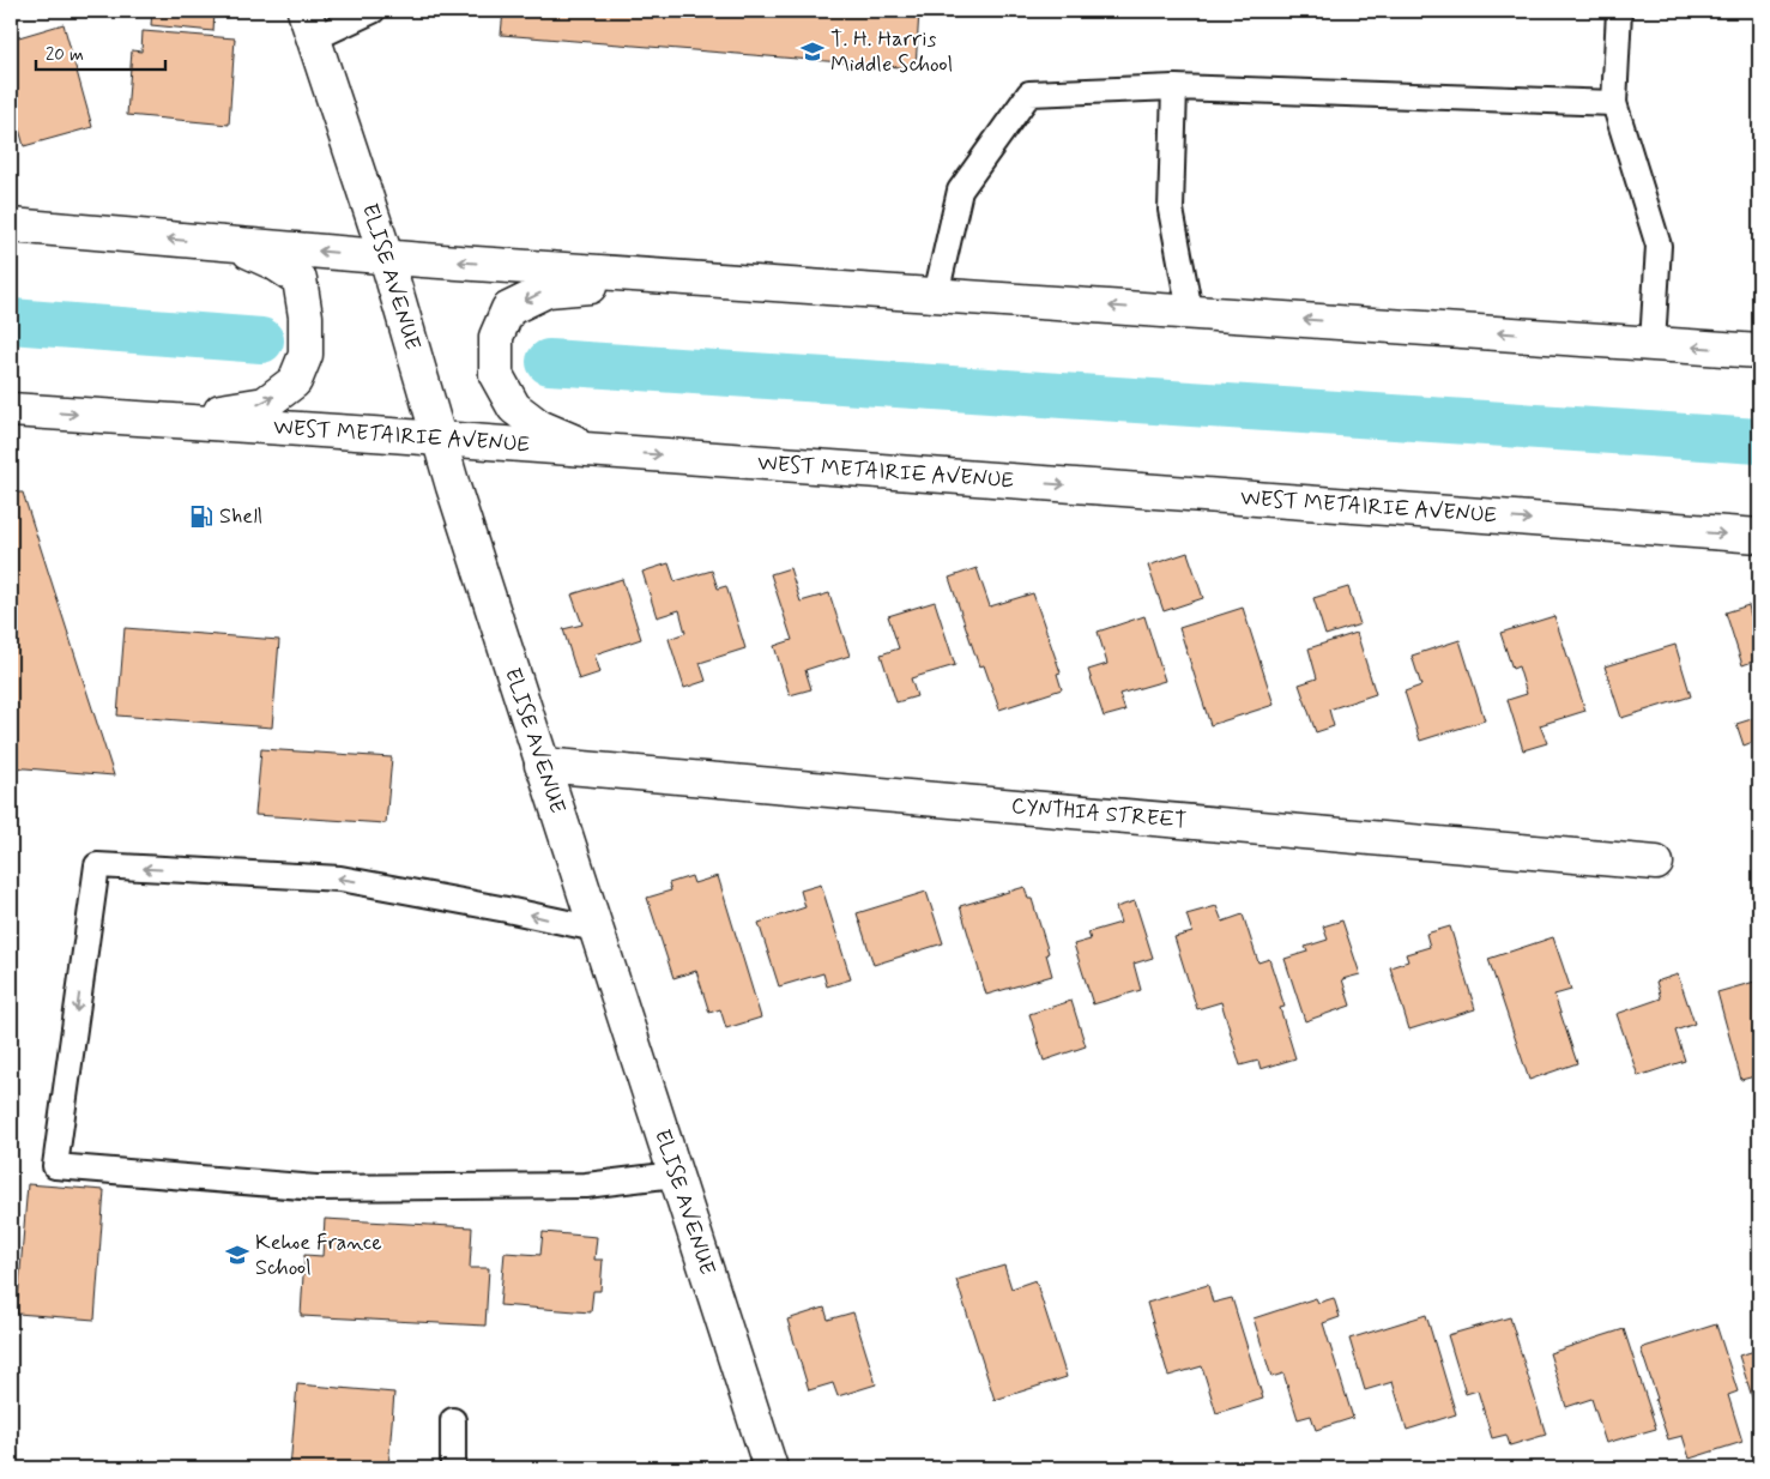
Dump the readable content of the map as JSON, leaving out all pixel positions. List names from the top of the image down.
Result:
{
  "streets": {
    "main road": ["ELISE AVENUE", "WEST METAIRIE AVENUE", "CYNTHIA STREET"]
  },
  "crossings": [
    ["ELISE AVENUE", "WEST METAIRIE AVENUE"],
    ["ELISE AVENUE", "CYNTHIA STREET"]
  ],
  "places": {
    "school or university": ["T. H. Harris Middle School", "Kehoe France School"],
    "fuel station": ["Shell"]
  },
  "scale_bar": "20 m"
}
